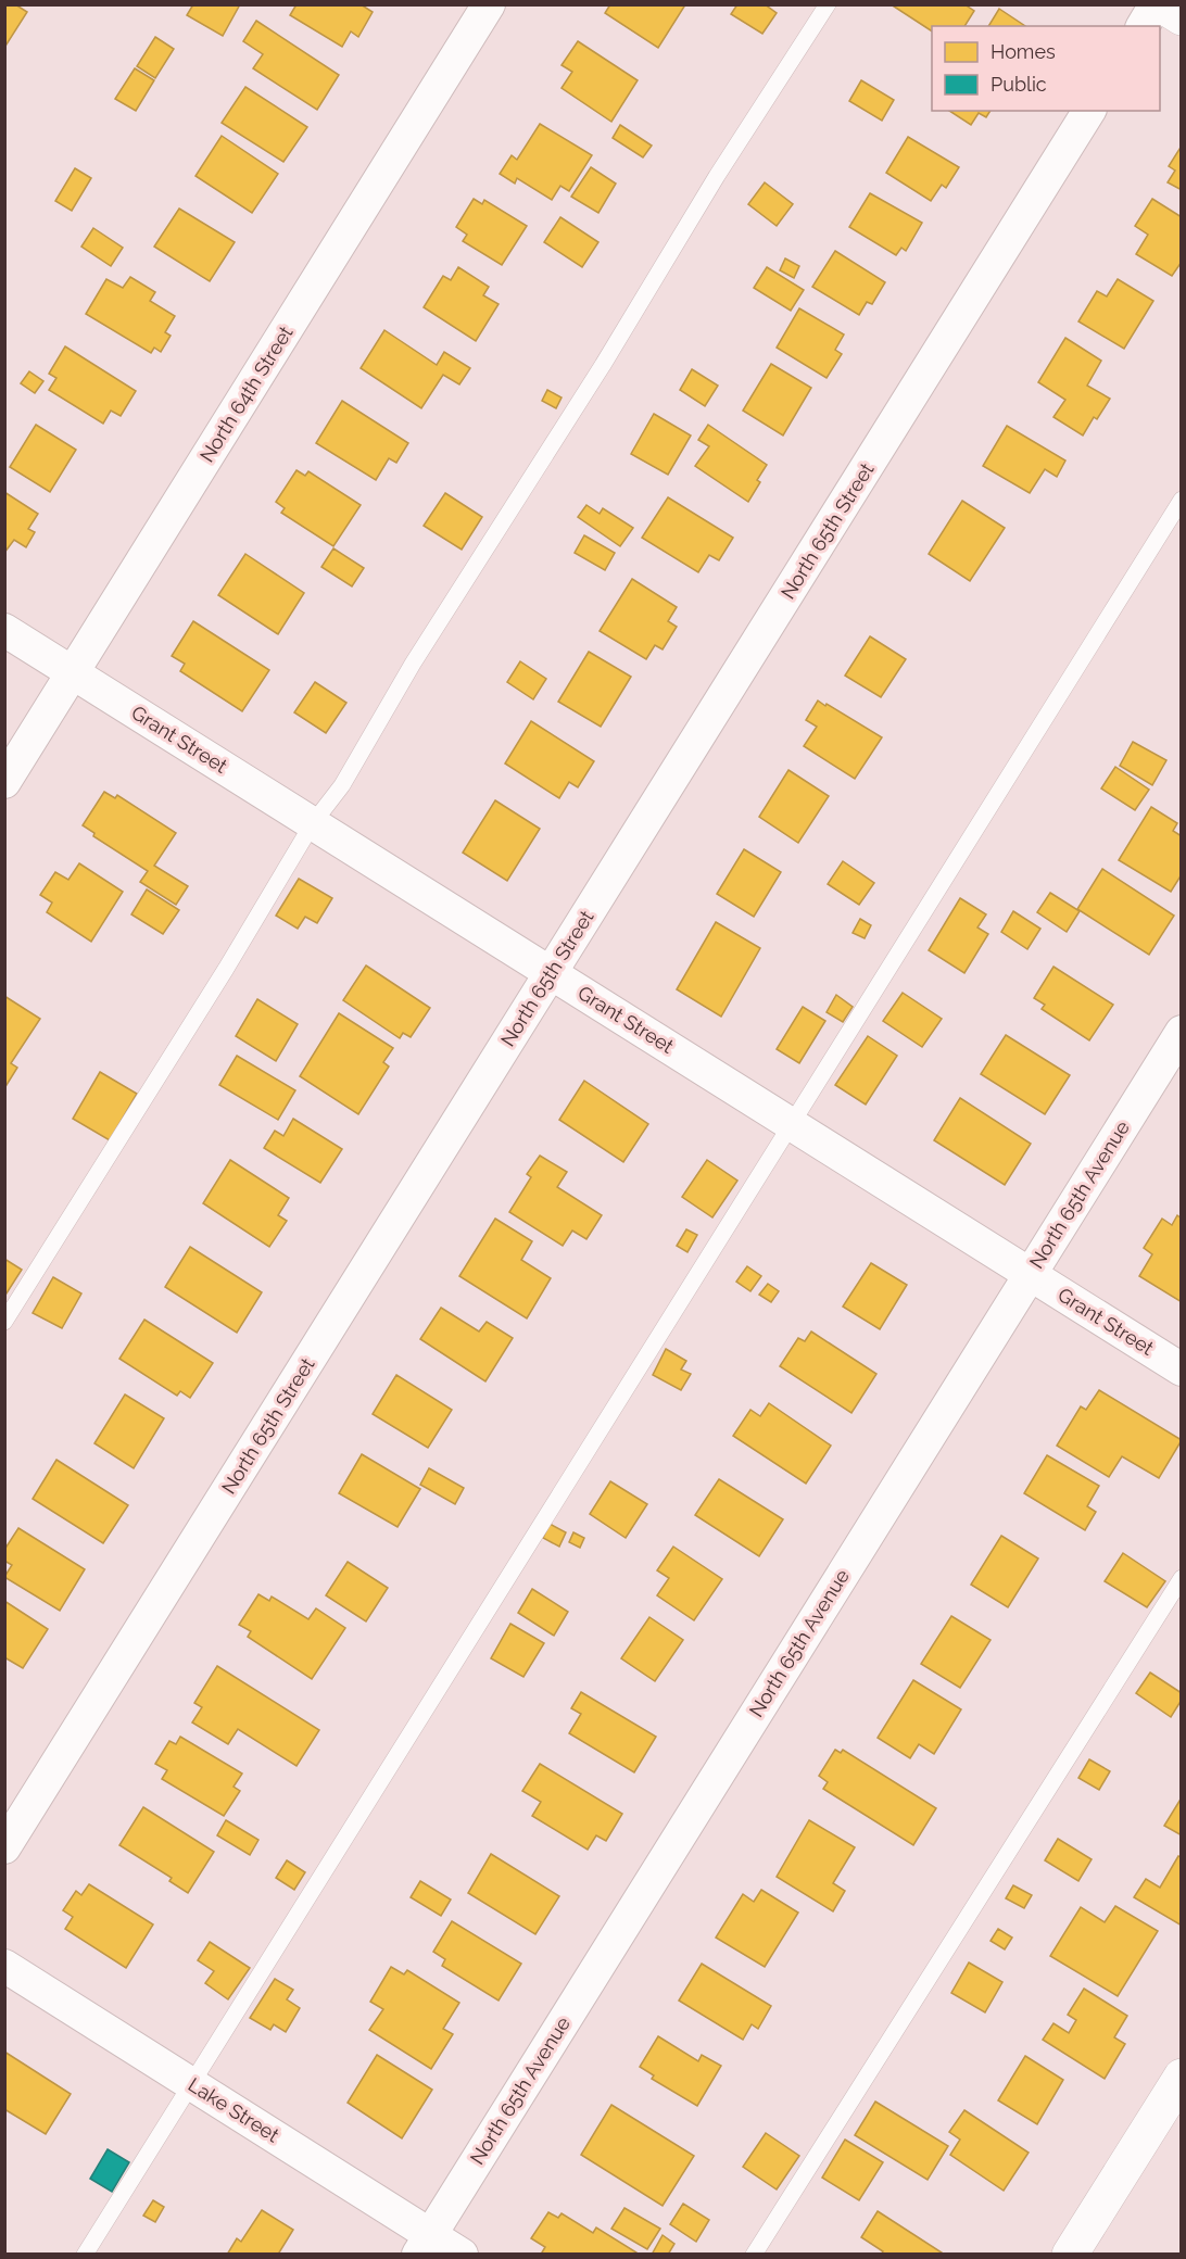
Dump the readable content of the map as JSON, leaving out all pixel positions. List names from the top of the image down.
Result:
{
  "streets": {
    "street": [
      "North 64th Street",
      "North 65th Street",
      "Grant Street",
      "North 65th Avenue",
      "Lake Street"
    ]
  },
  "crossings": [
    ["North 64th Street", "Grant Street"],
    ["North 65th Street", "Grant Street"],
    ["Grant Street", "North 65th Avenue"],
    ["North 65th Avenue", "Lake Street"]
  ],
  "legend": ["Homes", "Public"]
}
